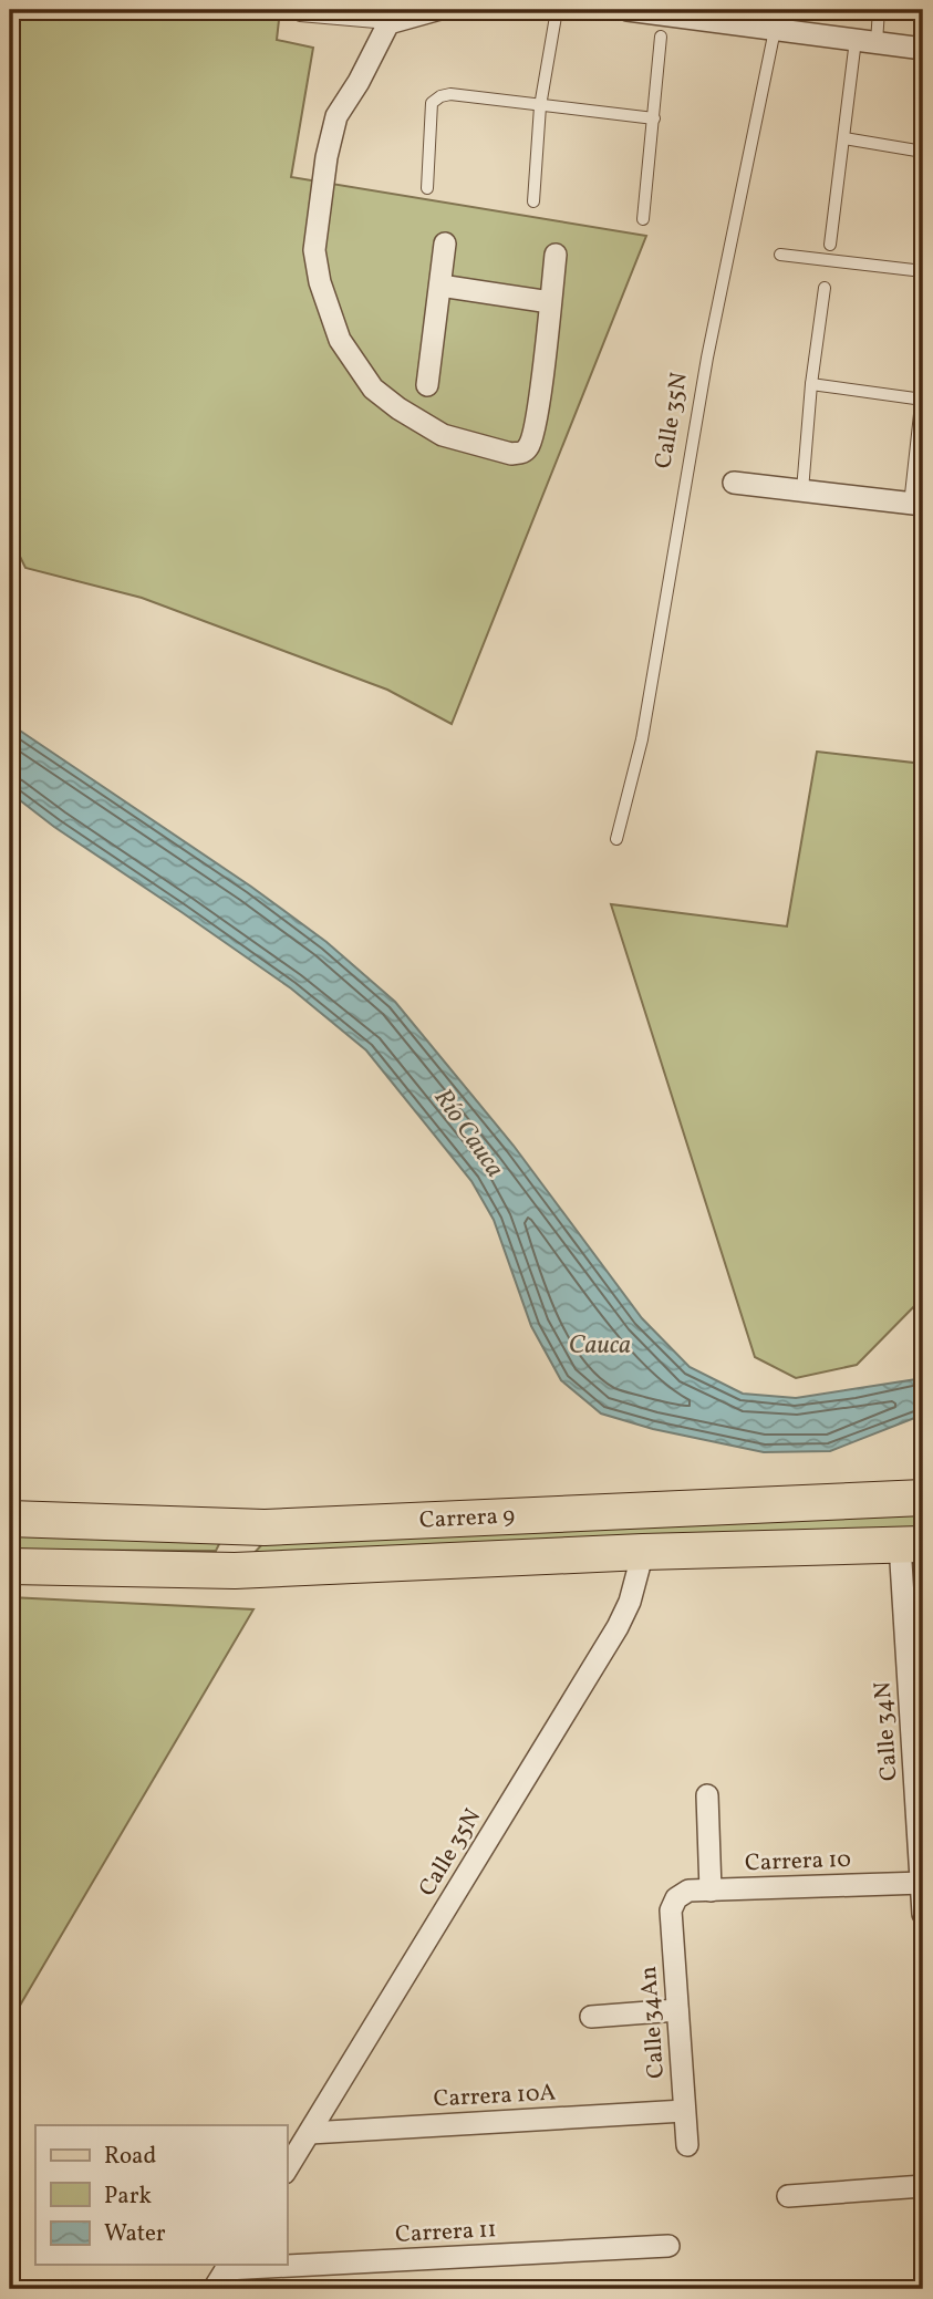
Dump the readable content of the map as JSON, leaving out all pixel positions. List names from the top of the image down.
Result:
{
  "streets": {
    "main road": ["Carrera 9"],
    "street": [
      "Calle 35N",
      "Calle 34N",
      "Carrera 10",
      "Calle 34An",
      "Carrera 10A",
      "Carrera 11"
    ]
  },
  "crossings": [
    ["Calle 35N", "Carrera 9"],
    ["Calle 35N", "Carrera 10A"],
    ["Carrera 9", "Calle 34N"],
    ["Calle 34N", "Carrera 10"],
    ["Carrera 10", "Calle 34An"],
    ["Calle 34An", "Carrera 10A"]
  ],
  "water": ["Río Cauca", "Cauca"],
  "legend": ["Road", "Park", "Water"]
}
